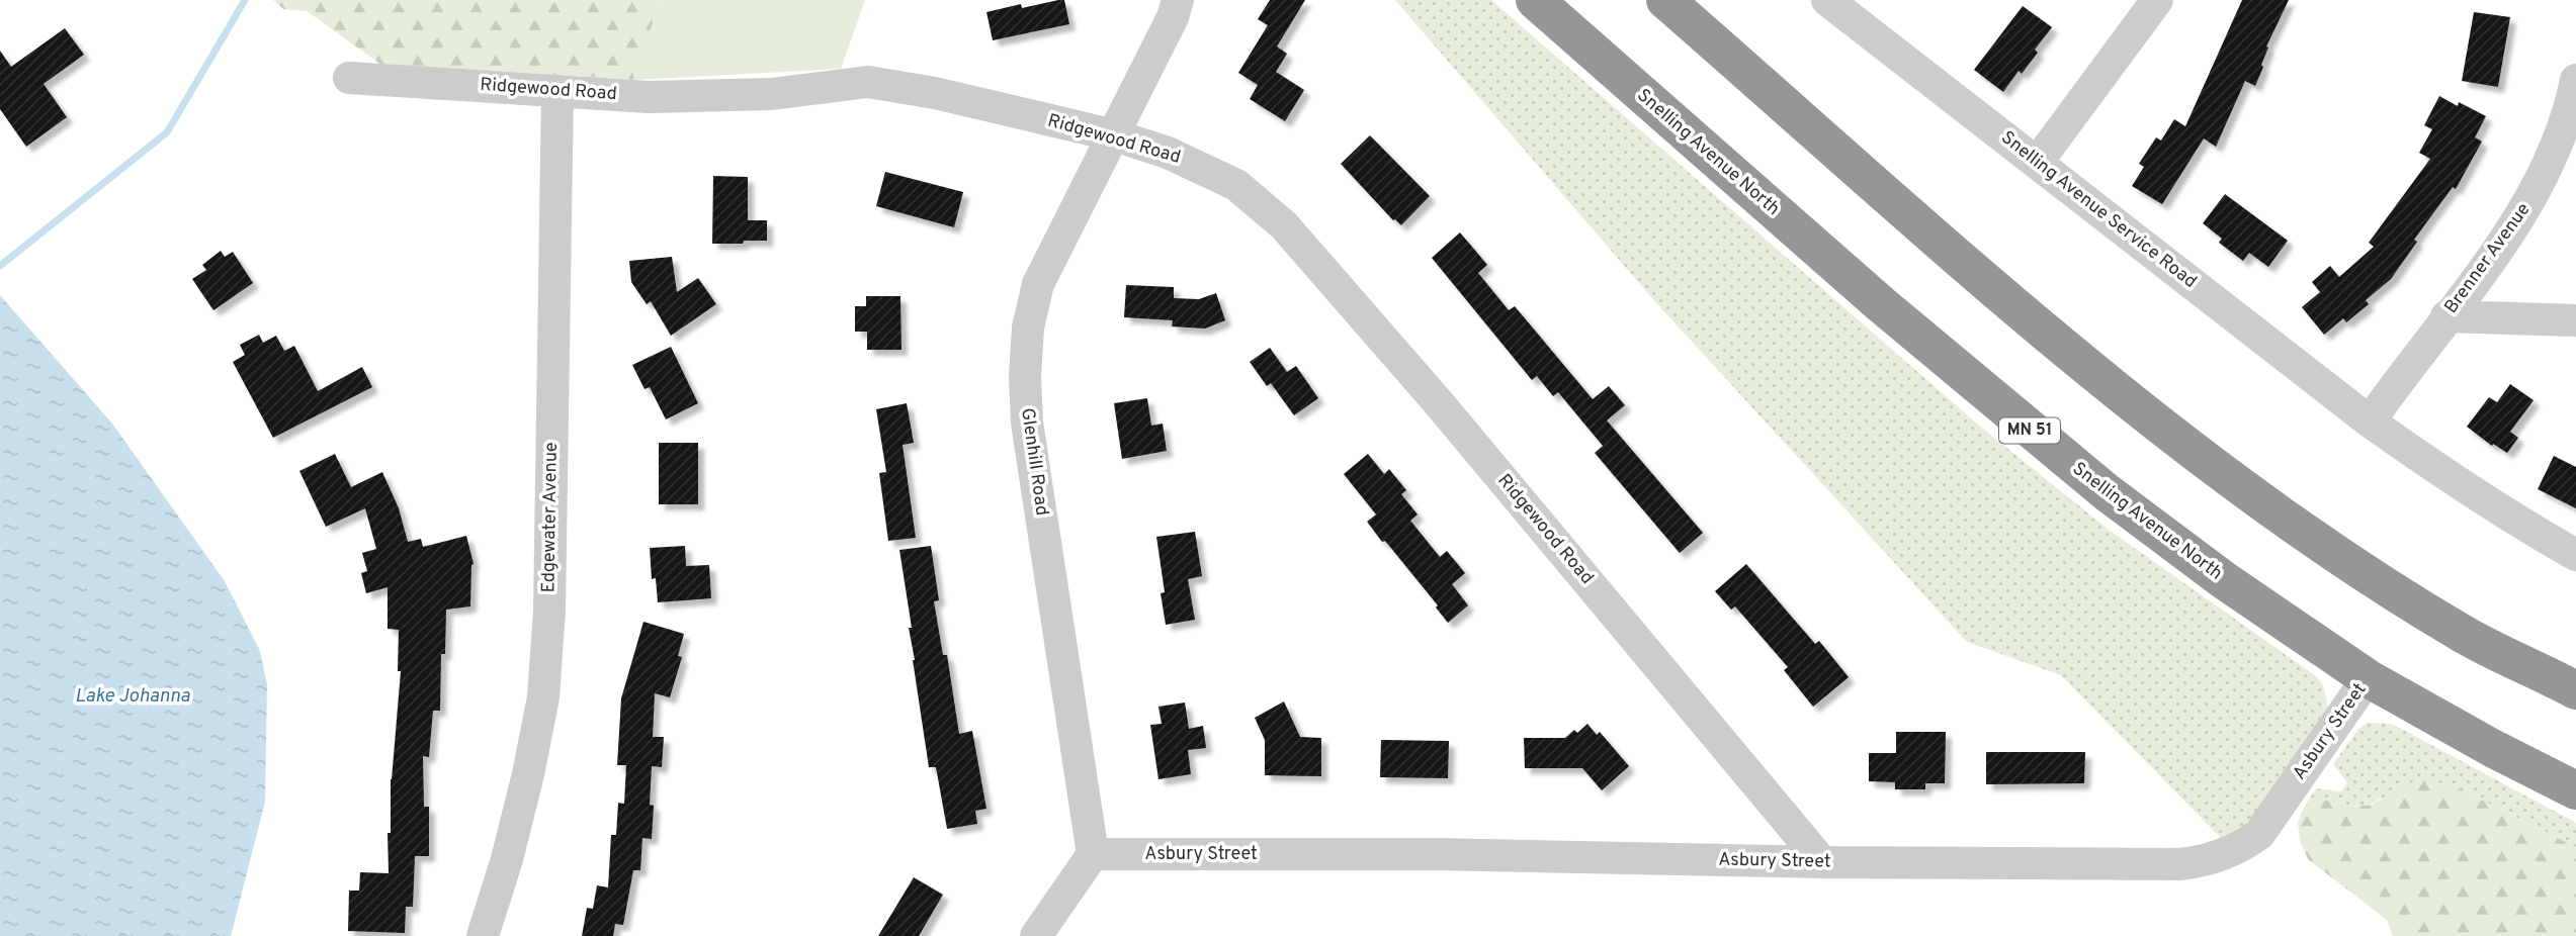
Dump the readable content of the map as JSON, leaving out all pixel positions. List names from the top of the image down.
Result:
{
  "streets": {
    "highway": ["Snelling Avenue North", "MN 51"],
    "street": [
      "Ridgewood Road",
      "Snelling Avenue Service Road",
      "Brenner Avenue",
      "Glenhill Road",
      "Edgewater Avenue",
      "Asbury Street"
    ]
  },
  "crossings": [
    ["Ridgewood Road", "Glenhill Road"],
    ["Ridgewood Road", "Edgewater Avenue"],
    ["Ridgewood Road", "Asbury Street"],
    ["Snelling Avenue North", "Asbury Street"],
    ["Snelling Avenue Service Road", "Brenner Avenue"],
    ["Glenhill Road", "Asbury Street"]
  ],
  "water": ["Lake Johanna"]
}
